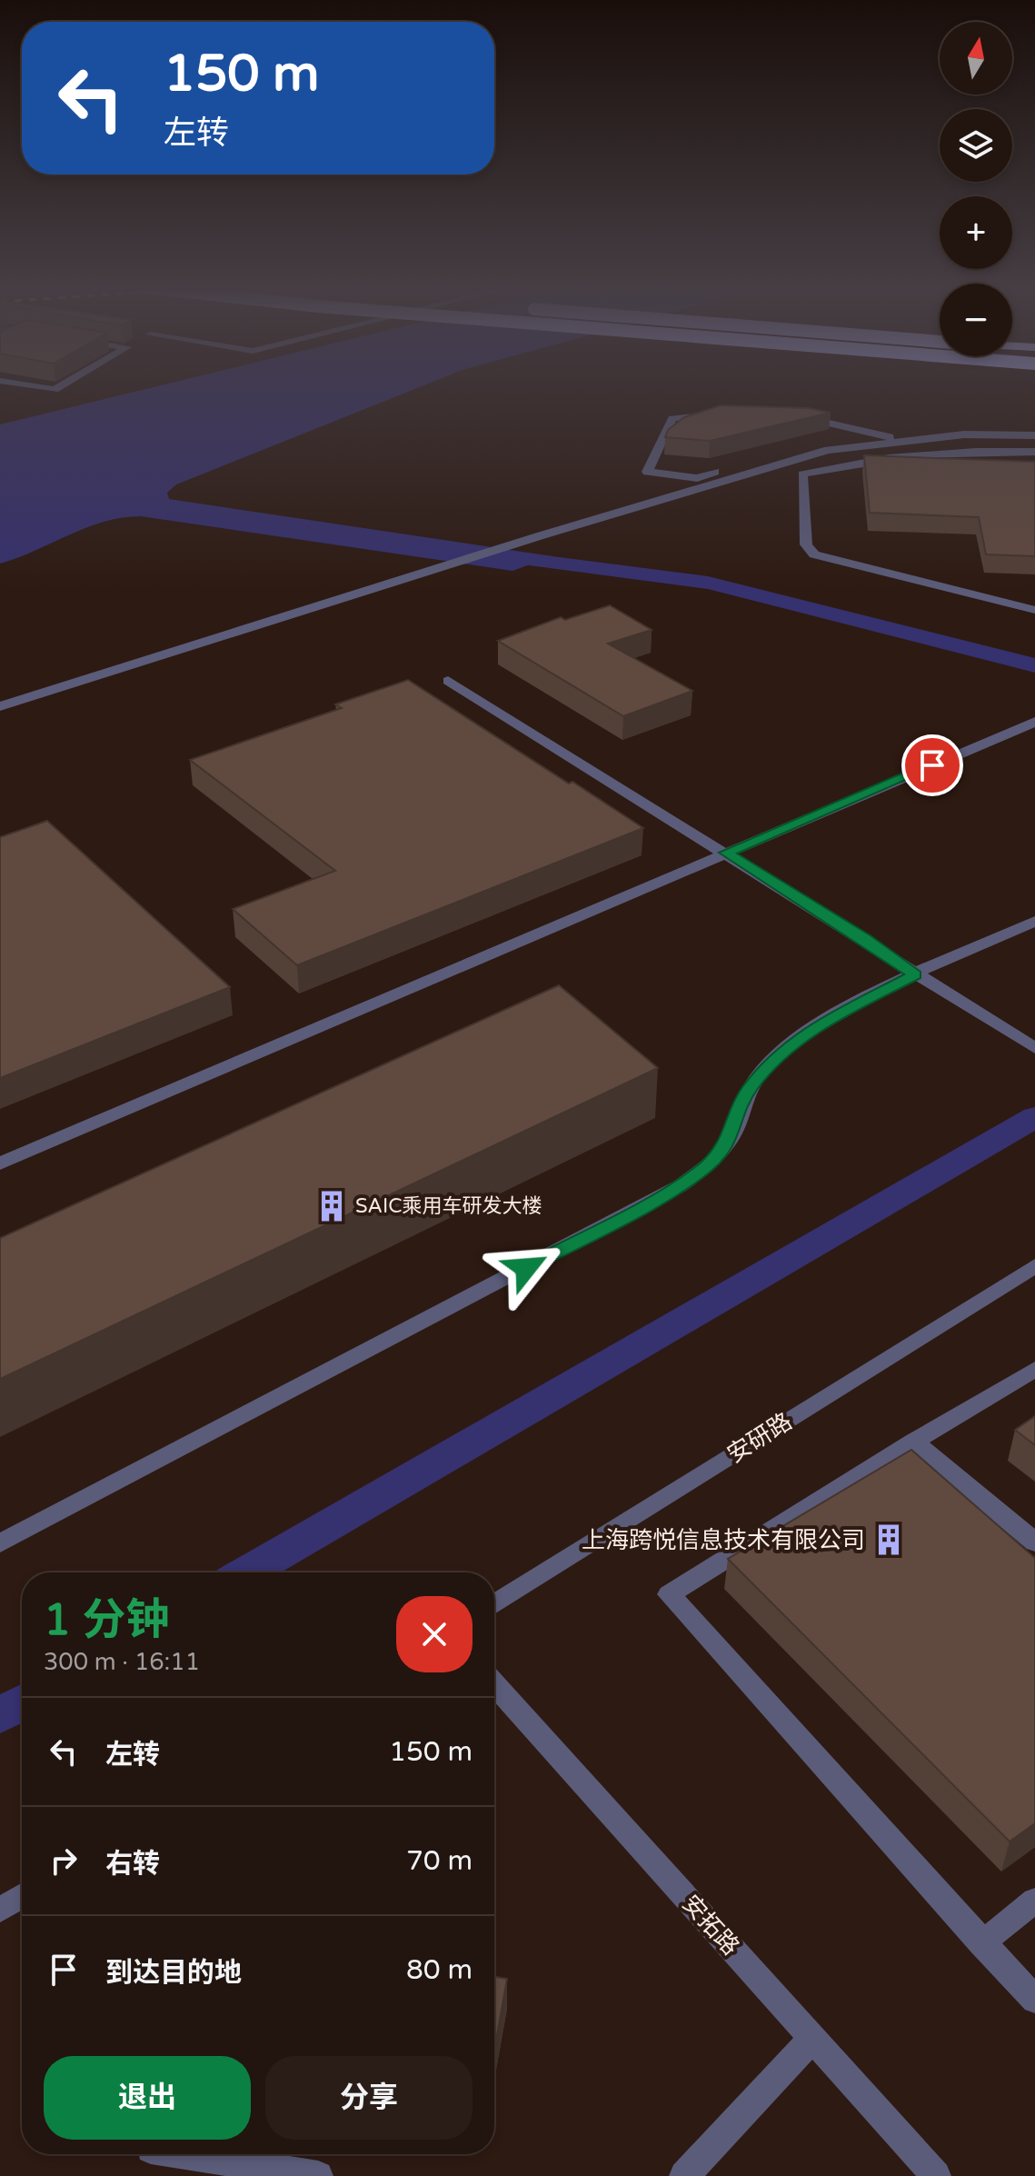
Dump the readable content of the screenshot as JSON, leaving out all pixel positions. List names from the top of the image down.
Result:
{
  "streets": {
    "street": ["安研路", "安拓路"]
  },
  "places": {
    "building": ["SAIC乘用车研发大楼", "上海跨悦信息技术有限公司"]
  },
  "north": "top",
  "page": {
    "map_buttons": ["+", "−"],
    "turn": ["150 m", "左转"],
    "heading": ["1 分钟", "300 m · 16:11"],
    "list": [
      {
        "name": "左转",
        "value": "150 m"
      },
      {
        "name": "右转",
        "value": "70 m"
      },
      {
        "name": "到达目的地",
        "value": "80 m"
      }
    ],
    "buttons": ["退出", "分享"]
  }
}
